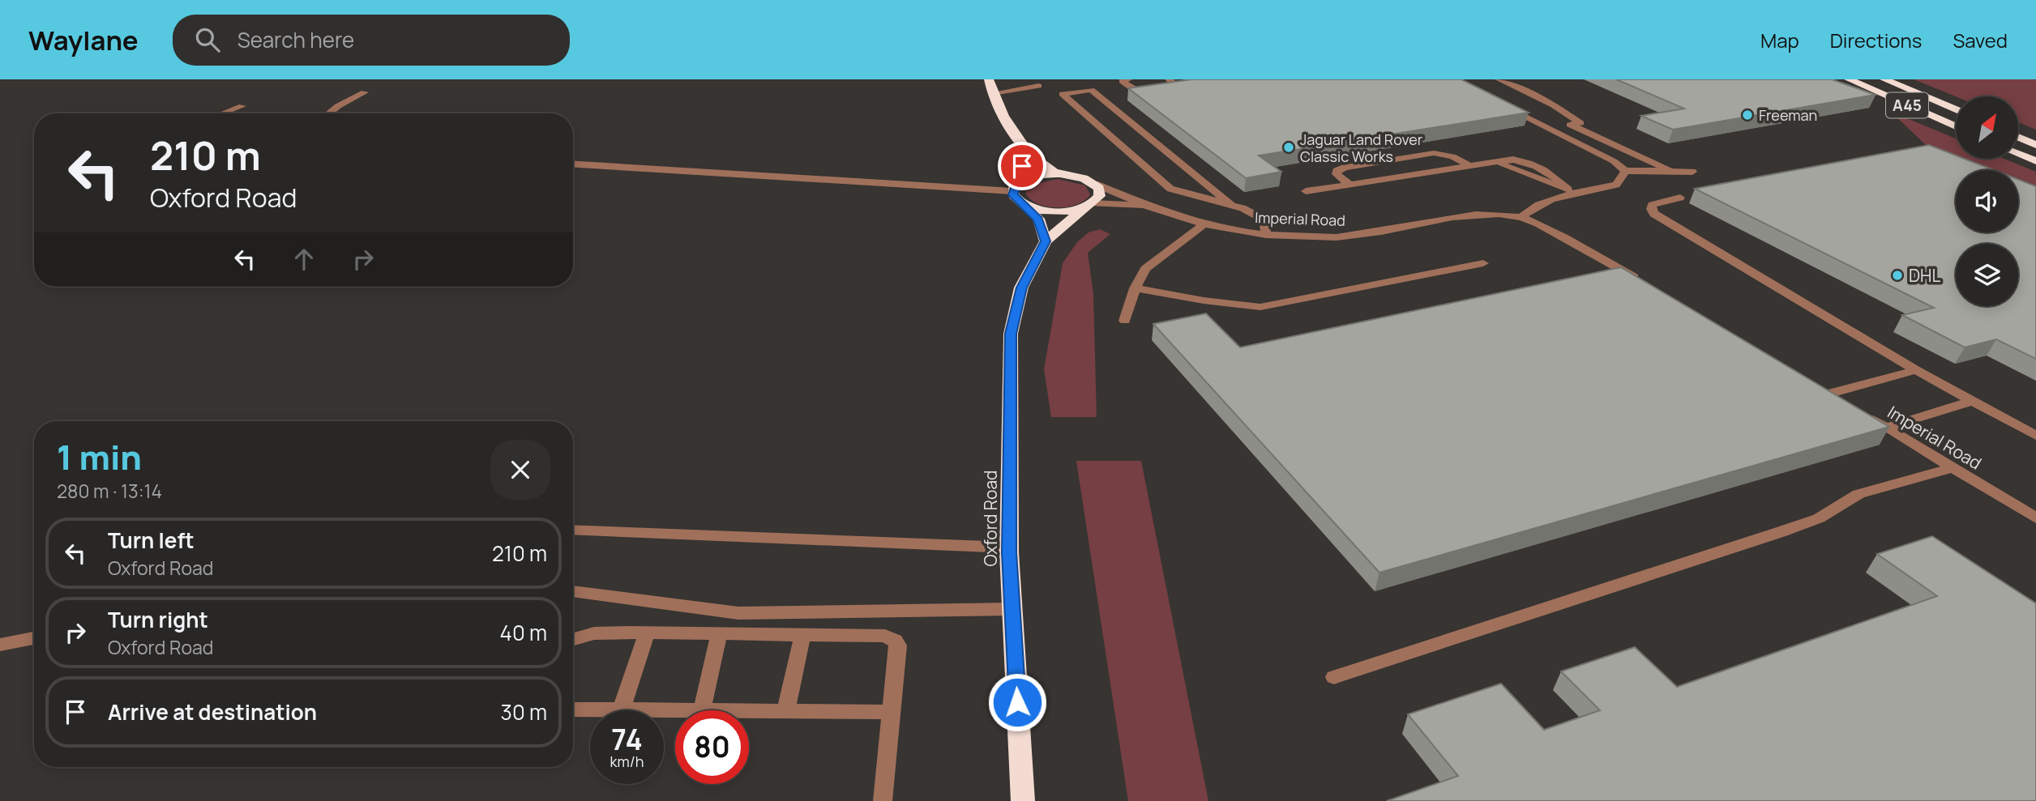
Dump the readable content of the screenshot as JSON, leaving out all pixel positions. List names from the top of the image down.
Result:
{
  "streets": {
    "highway": ["A45", "Oxford Road"],
    "lane": ["Imperial Road"]
  },
  "crossings": [
    ["Imperial Road", "Oxford Road"]
  ],
  "places": ["Freeman", "Jaguar Land Rover Classic Works", "DHL"],
  "north": "top right",
  "page": {
    "header": "Waylane",
    "search": "Search here",
    "nav": ["Map", "Directions", "Saved"],
    "turn": ["210 m", "Oxford Road"],
    "heading": ["1 min", "280 m · 13:14"],
    "list": [
      {
        "name": "Turn left",
        "note": "Oxford Road",
        "value": "210 m"
      },
      {
        "name": "Turn right",
        "note": "Oxford Road",
        "value": "40 m"
      },
      {
        "name": "Arrive at destination",
        "value": "30 m"
      }
    ],
    "speed": "74 km/h",
    "limit": "80"
  }
}
